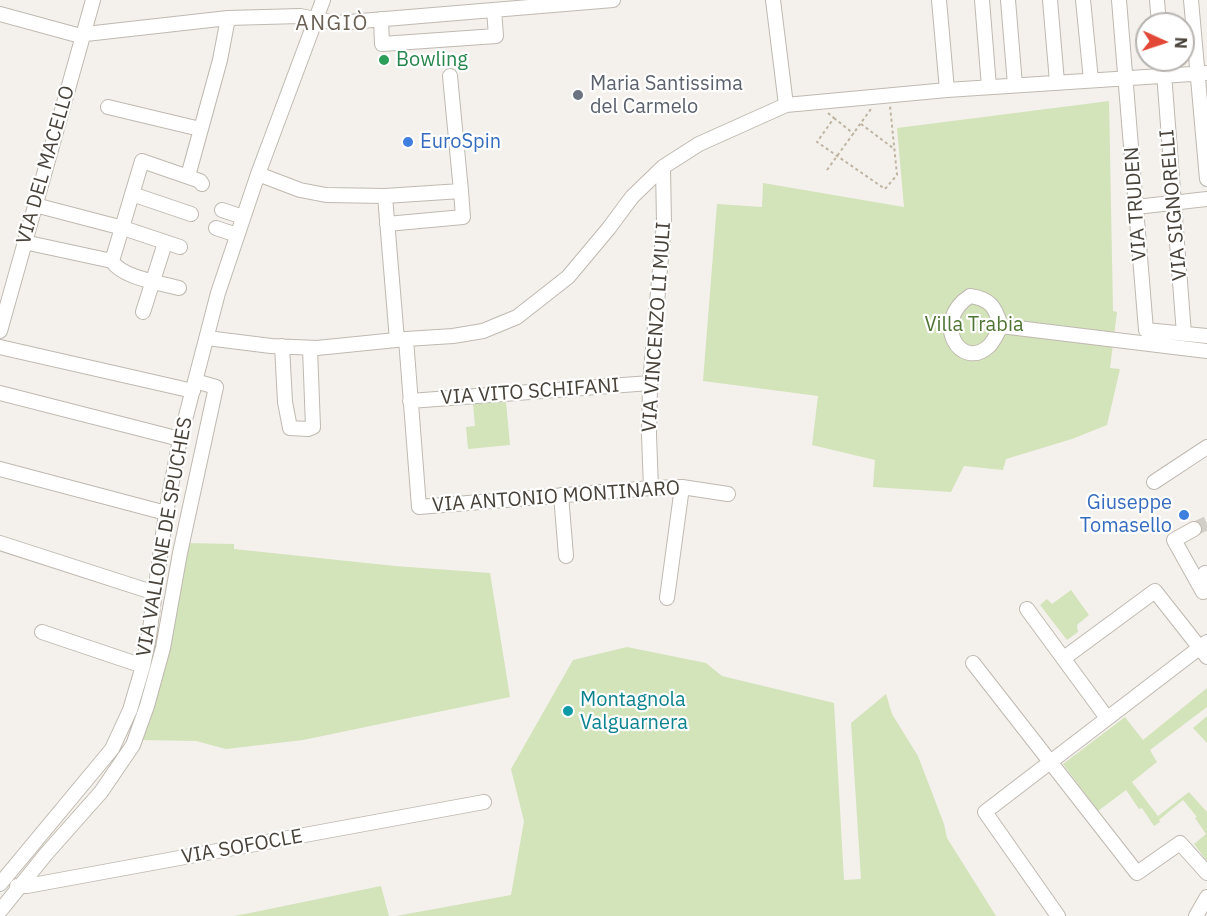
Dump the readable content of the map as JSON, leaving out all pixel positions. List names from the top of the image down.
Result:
{
  "streets": {
    "street": [
      "VIA DEL MACELLO",
      "VIA TRUDEN",
      "VIA SIGNORELLI",
      "VIA VINCENZO LI MULI",
      "VIA VITO SCHIFANI",
      "VIA ANTONIO MONTINARO",
      "VIA VALLONE DE SPUCHES",
      "VIA SOFOCLE"
    ]
  },
  "crossings": [
    ["VIA TRUDEN", "VIA SIGNORELLI"],
    ["VIA VINCENZO LI MULI", "VIA VITO SCHIFANI"],
    ["VIA VINCENZO LI MULI", "VIA ANTONIO MONTINARO"],
    ["VIA VITO SCHIFANI", "VIA ANTONIO MONTINARO"],
    ["VIA VALLONE DE SPUCHES", "VIA SOFOCLE"]
  ],
  "districts": ["ANGIÒ"],
  "parks": ["Villa Trabia"],
  "places": [
    "Bowling",
    "Maria Santissima del Carmelo",
    "EuroSpin",
    "Giuseppe Tomasello",
    "Montagnola Valguarnera"
  ],
  "north": "right"
}
